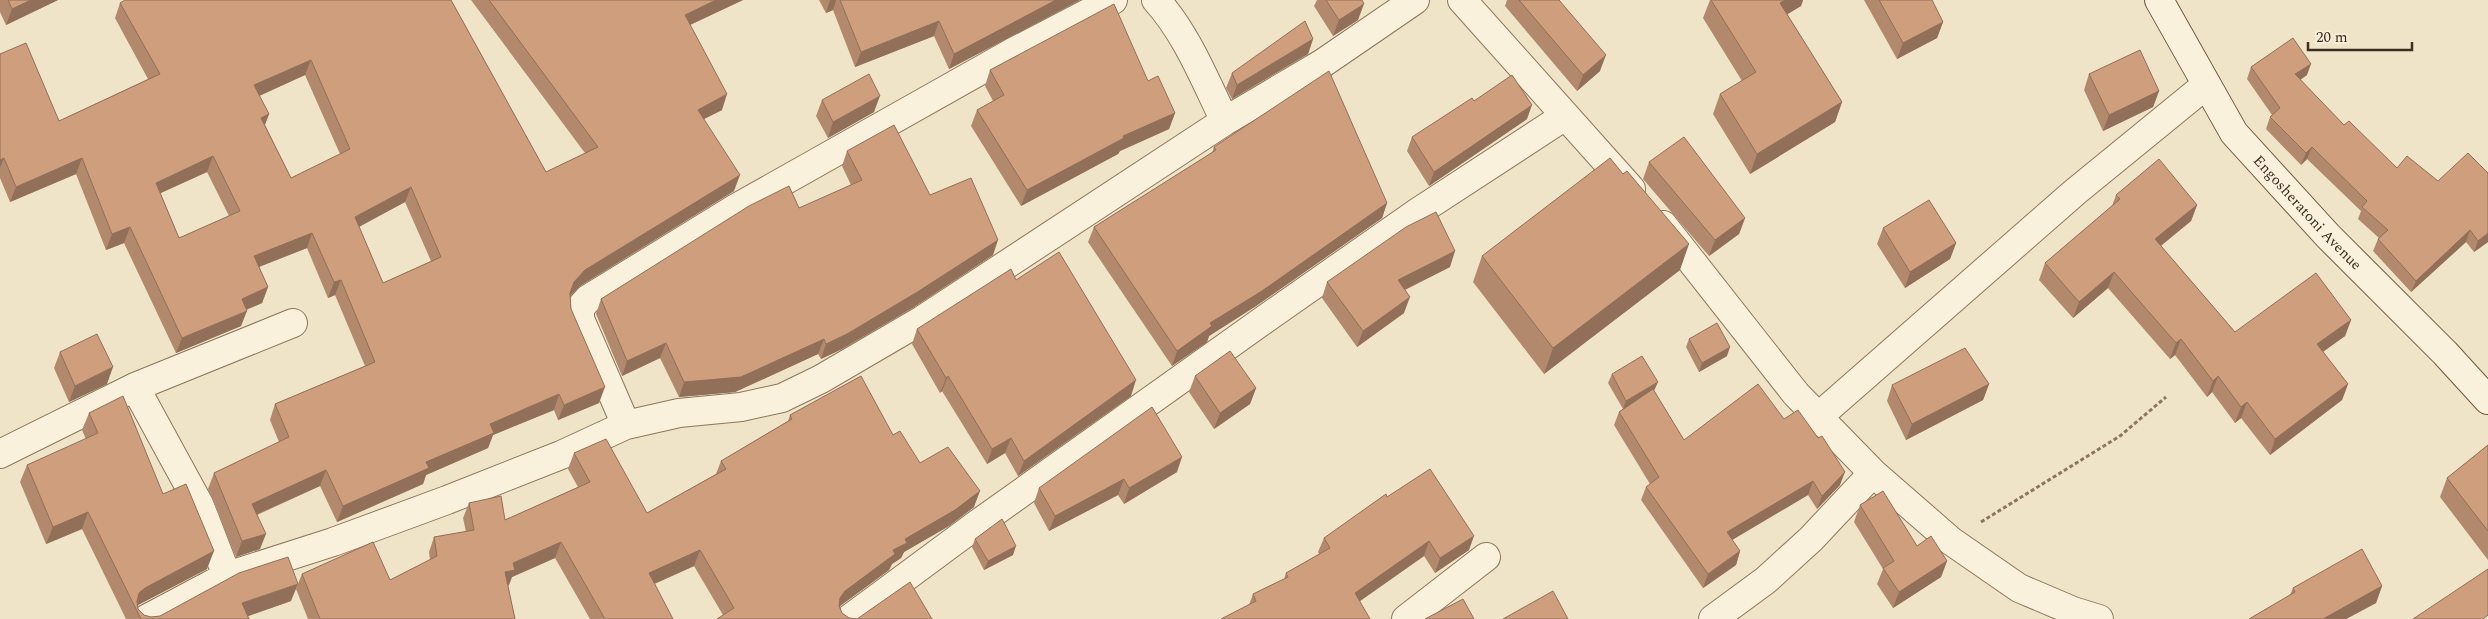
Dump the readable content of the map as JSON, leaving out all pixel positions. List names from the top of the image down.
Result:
{
  "streets": {
    "street": ["Engosheratoni Avenue"]
  },
  "scale_bar": "20 m"
}
